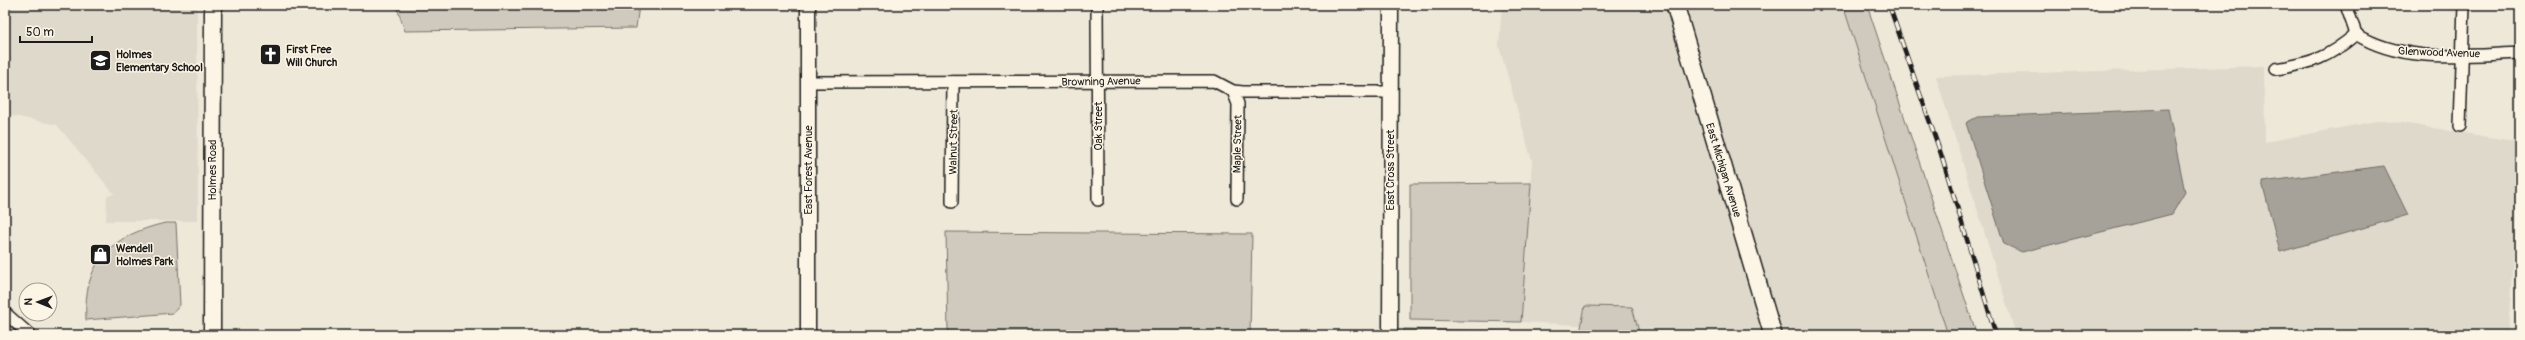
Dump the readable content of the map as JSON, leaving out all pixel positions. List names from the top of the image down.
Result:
{
  "streets": {
    "main road": ["Holmes Road", "East Michigan Avenue"],
    "street": [
      "Glenwood Avenue",
      "Browning Avenue",
      "Oak Street",
      "Walnut Street",
      "Maple Street",
      "East Forest Avenue",
      "East Cross Street"
    ]
  },
  "crossings": [
    ["Browning Avenue", "Oak Street"],
    ["Browning Avenue", "Walnut Street"],
    ["Browning Avenue", "Maple Street"],
    ["Browning Avenue", "East Forest Avenue"],
    ["Browning Avenue", "East Cross Street"]
  ],
  "places": {
    "church": ["First Free Will Church"],
    "school or university": ["Holmes Elementary School"],
    "shop": ["Wendell Holmes Park"]
  },
  "scale_bar": "50 m",
  "north": "left"
}
